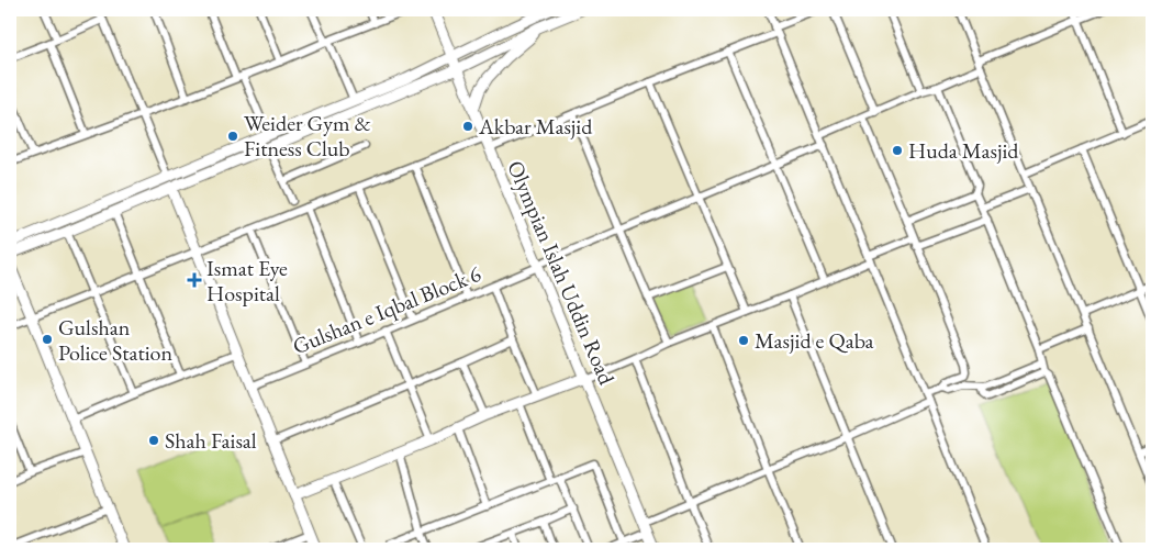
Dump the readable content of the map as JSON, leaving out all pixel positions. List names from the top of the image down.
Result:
{
  "streets": {
    "street": ["Olympian Islah Uddin Road", "Gulshan e Iqbal Block 6"]
  },
  "crossings": [
    ["Olympian Islah Uddin Road", "Gulshan e Iqbal Block 6"]
  ],
  "places": {
    "other": [
      "Akbar Masjid",
      "Weider Gym & Fitness Club",
      "Huda Masjid",
      "Gulshan Police Station",
      "Masjid e Qaba",
      "Shah Faisal"
    ],
    "health": ["Ismat Eye Hospital"]
  }
}
